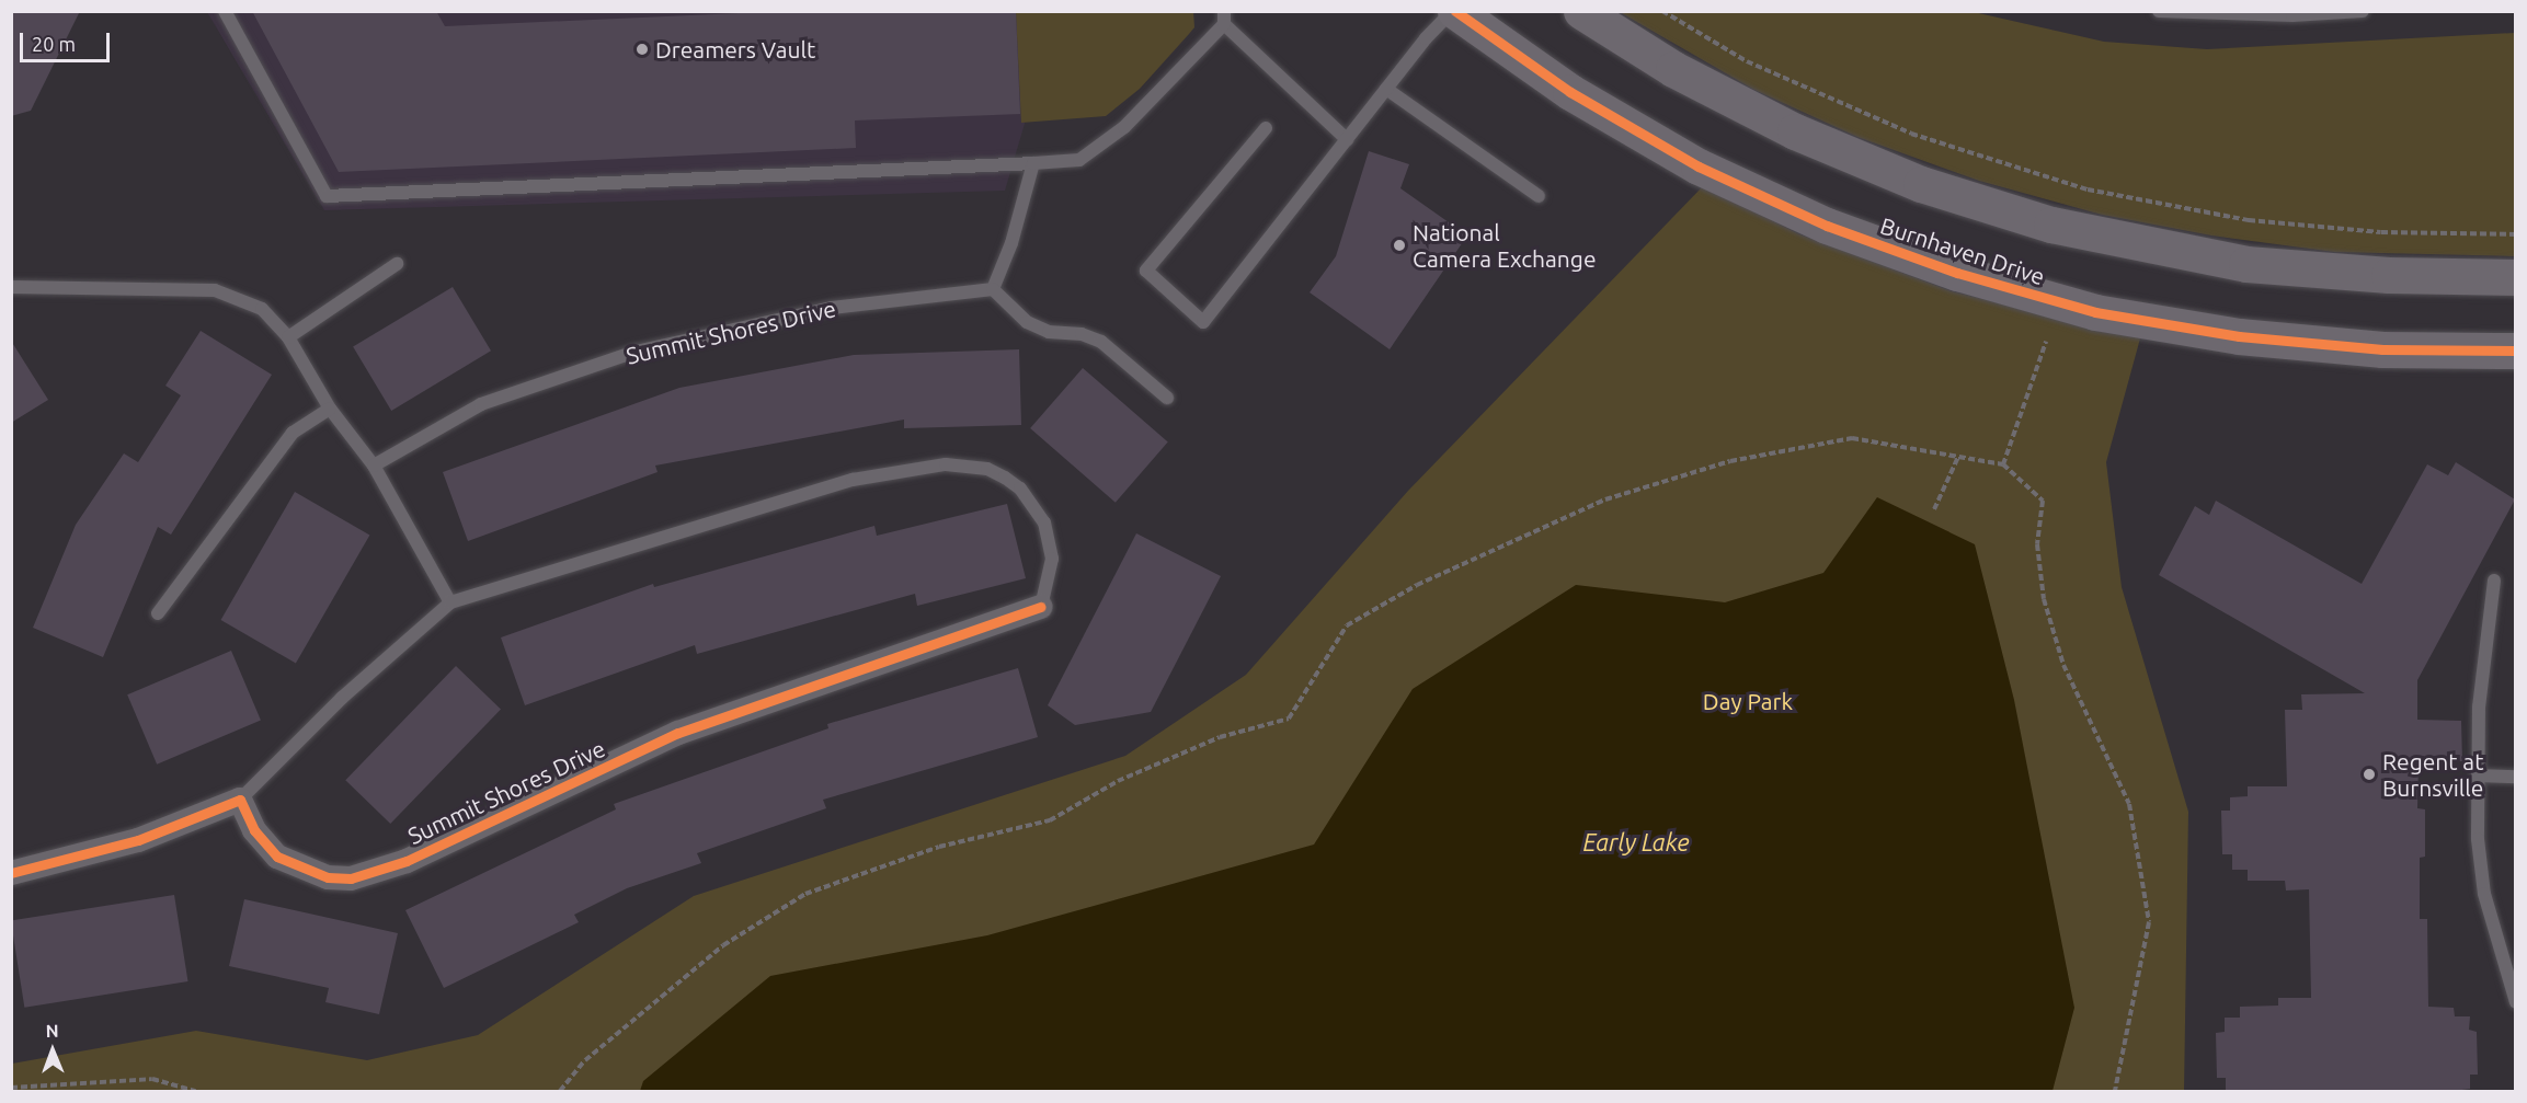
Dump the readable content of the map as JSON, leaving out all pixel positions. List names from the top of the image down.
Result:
{
  "streets": {
    "street": ["Burnhaven Drive", "Summit Shores Drive"]
  },
  "water": ["Early Lake"],
  "parks": ["Day Park"],
  "places": ["Dreamers Vault", "National Camera Exchange", "Regent at Burnsville"],
  "scale_bar": "20 m",
  "north": "top"
}
